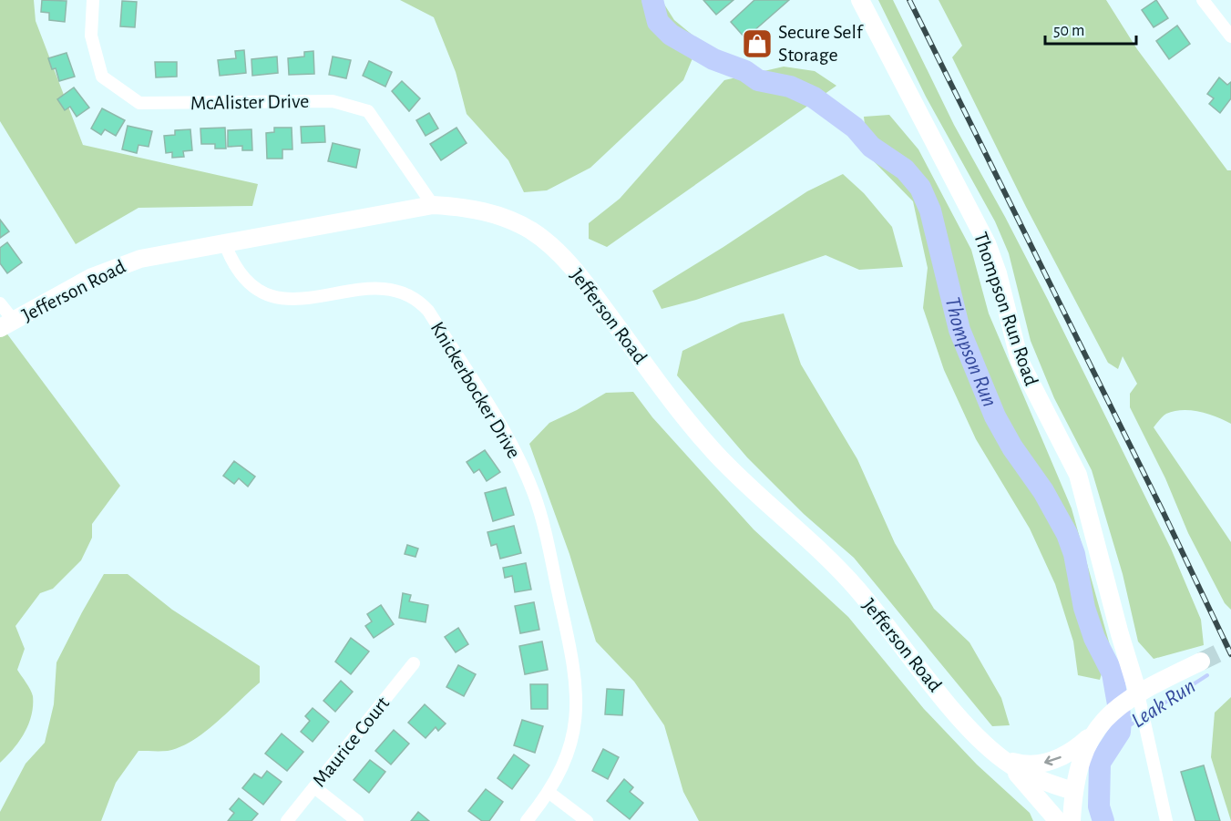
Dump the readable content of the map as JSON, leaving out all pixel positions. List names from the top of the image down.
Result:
{
  "streets": {
    "street": [
      "McAlister Drive",
      "Jefferson Road",
      "Thompson Run Road",
      "Knickerbocker Drive",
      "Maurice Court"
    ]
  },
  "crossings": [
    ["McAlister Drive", "Jefferson Road"],
    ["Jefferson Road", "Knickerbocker Drive"]
  ],
  "water": ["Thompson Run", "Leak Run"],
  "places": {
    "shop": ["Secure Self Storage"]
  },
  "scale_bar": "50 m"
}
